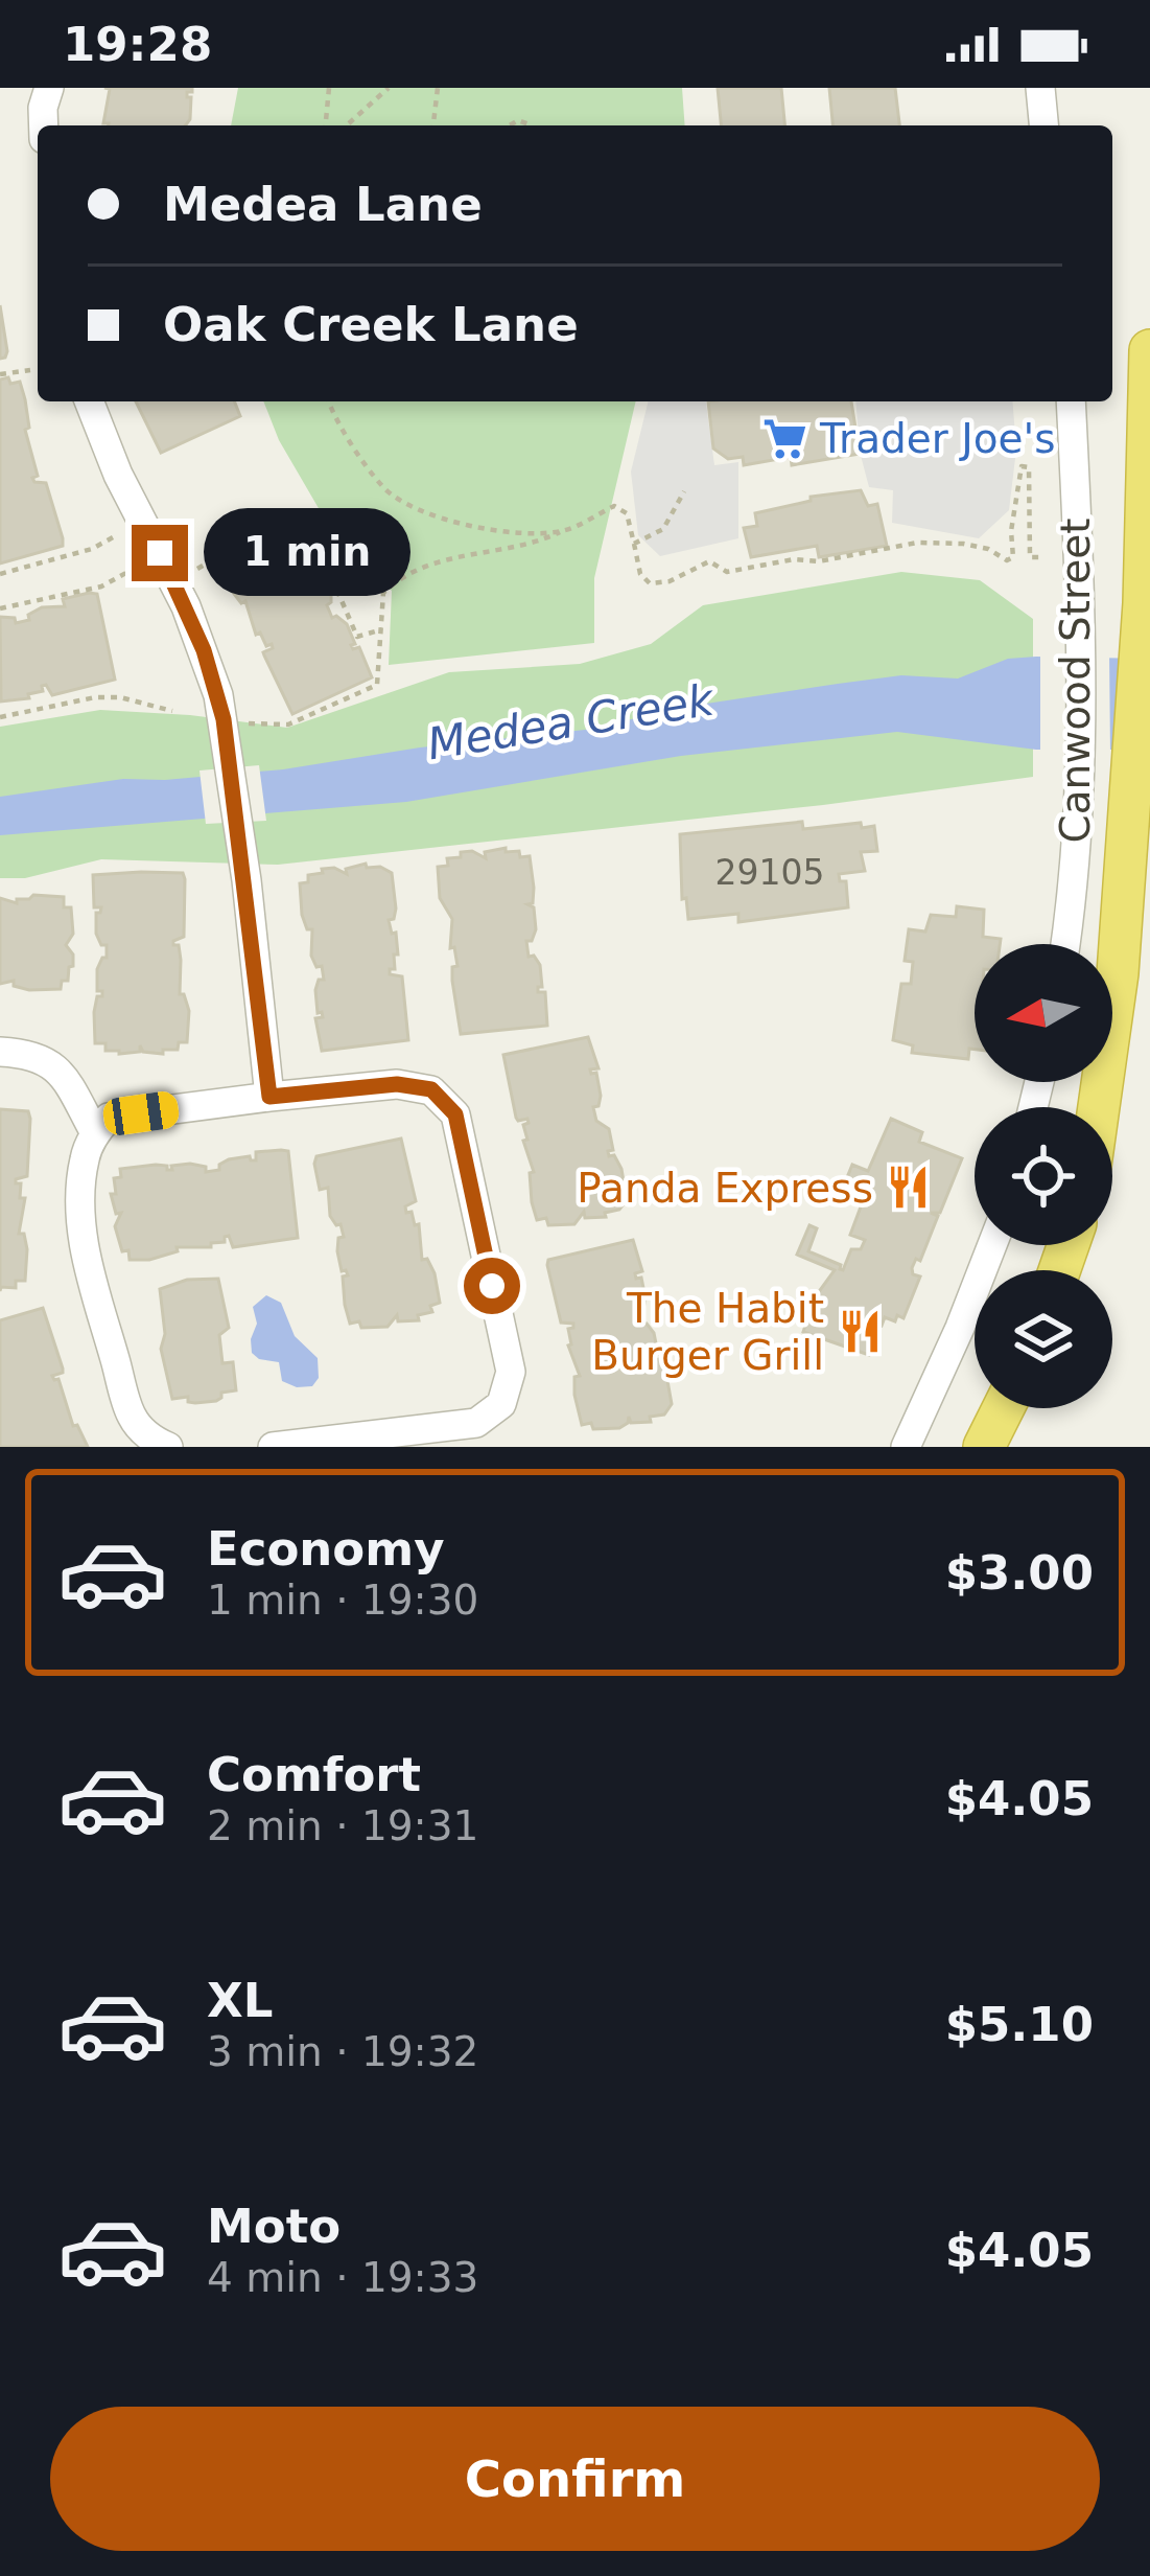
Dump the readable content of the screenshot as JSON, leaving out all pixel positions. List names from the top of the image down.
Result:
{
  "streets": {
    "street": ["Canwood Street"]
  },
  "water": ["Medea Creek"],
  "places": {
    "supermarket": ["Trader Joe's"],
    "restaurant": ["Panda Express", "The Habit Burger Grill"]
  },
  "house_numbers": ["29105"],
  "north": "left",
  "page": {
    "status": "19:28",
    "banner": ["Medea Lane", "Oak Creek Lane"],
    "bubble": "1 min",
    "list": [
      {
        "name": "Economy",
        "note": "1 min · 19:30",
        "value": "$3.00"
      },
      {
        "name": "Comfort",
        "note": "2 min · 19:31",
        "value": "$4.05"
      },
      {
        "name": "XL",
        "note": "3 min · 19:32",
        "value": "$5.10"
      },
      {
        "name": "Moto",
        "note": "4 min · 19:33",
        "value": "$4.05"
      }
    ],
    "buttons": "Confirm"
  }
}
